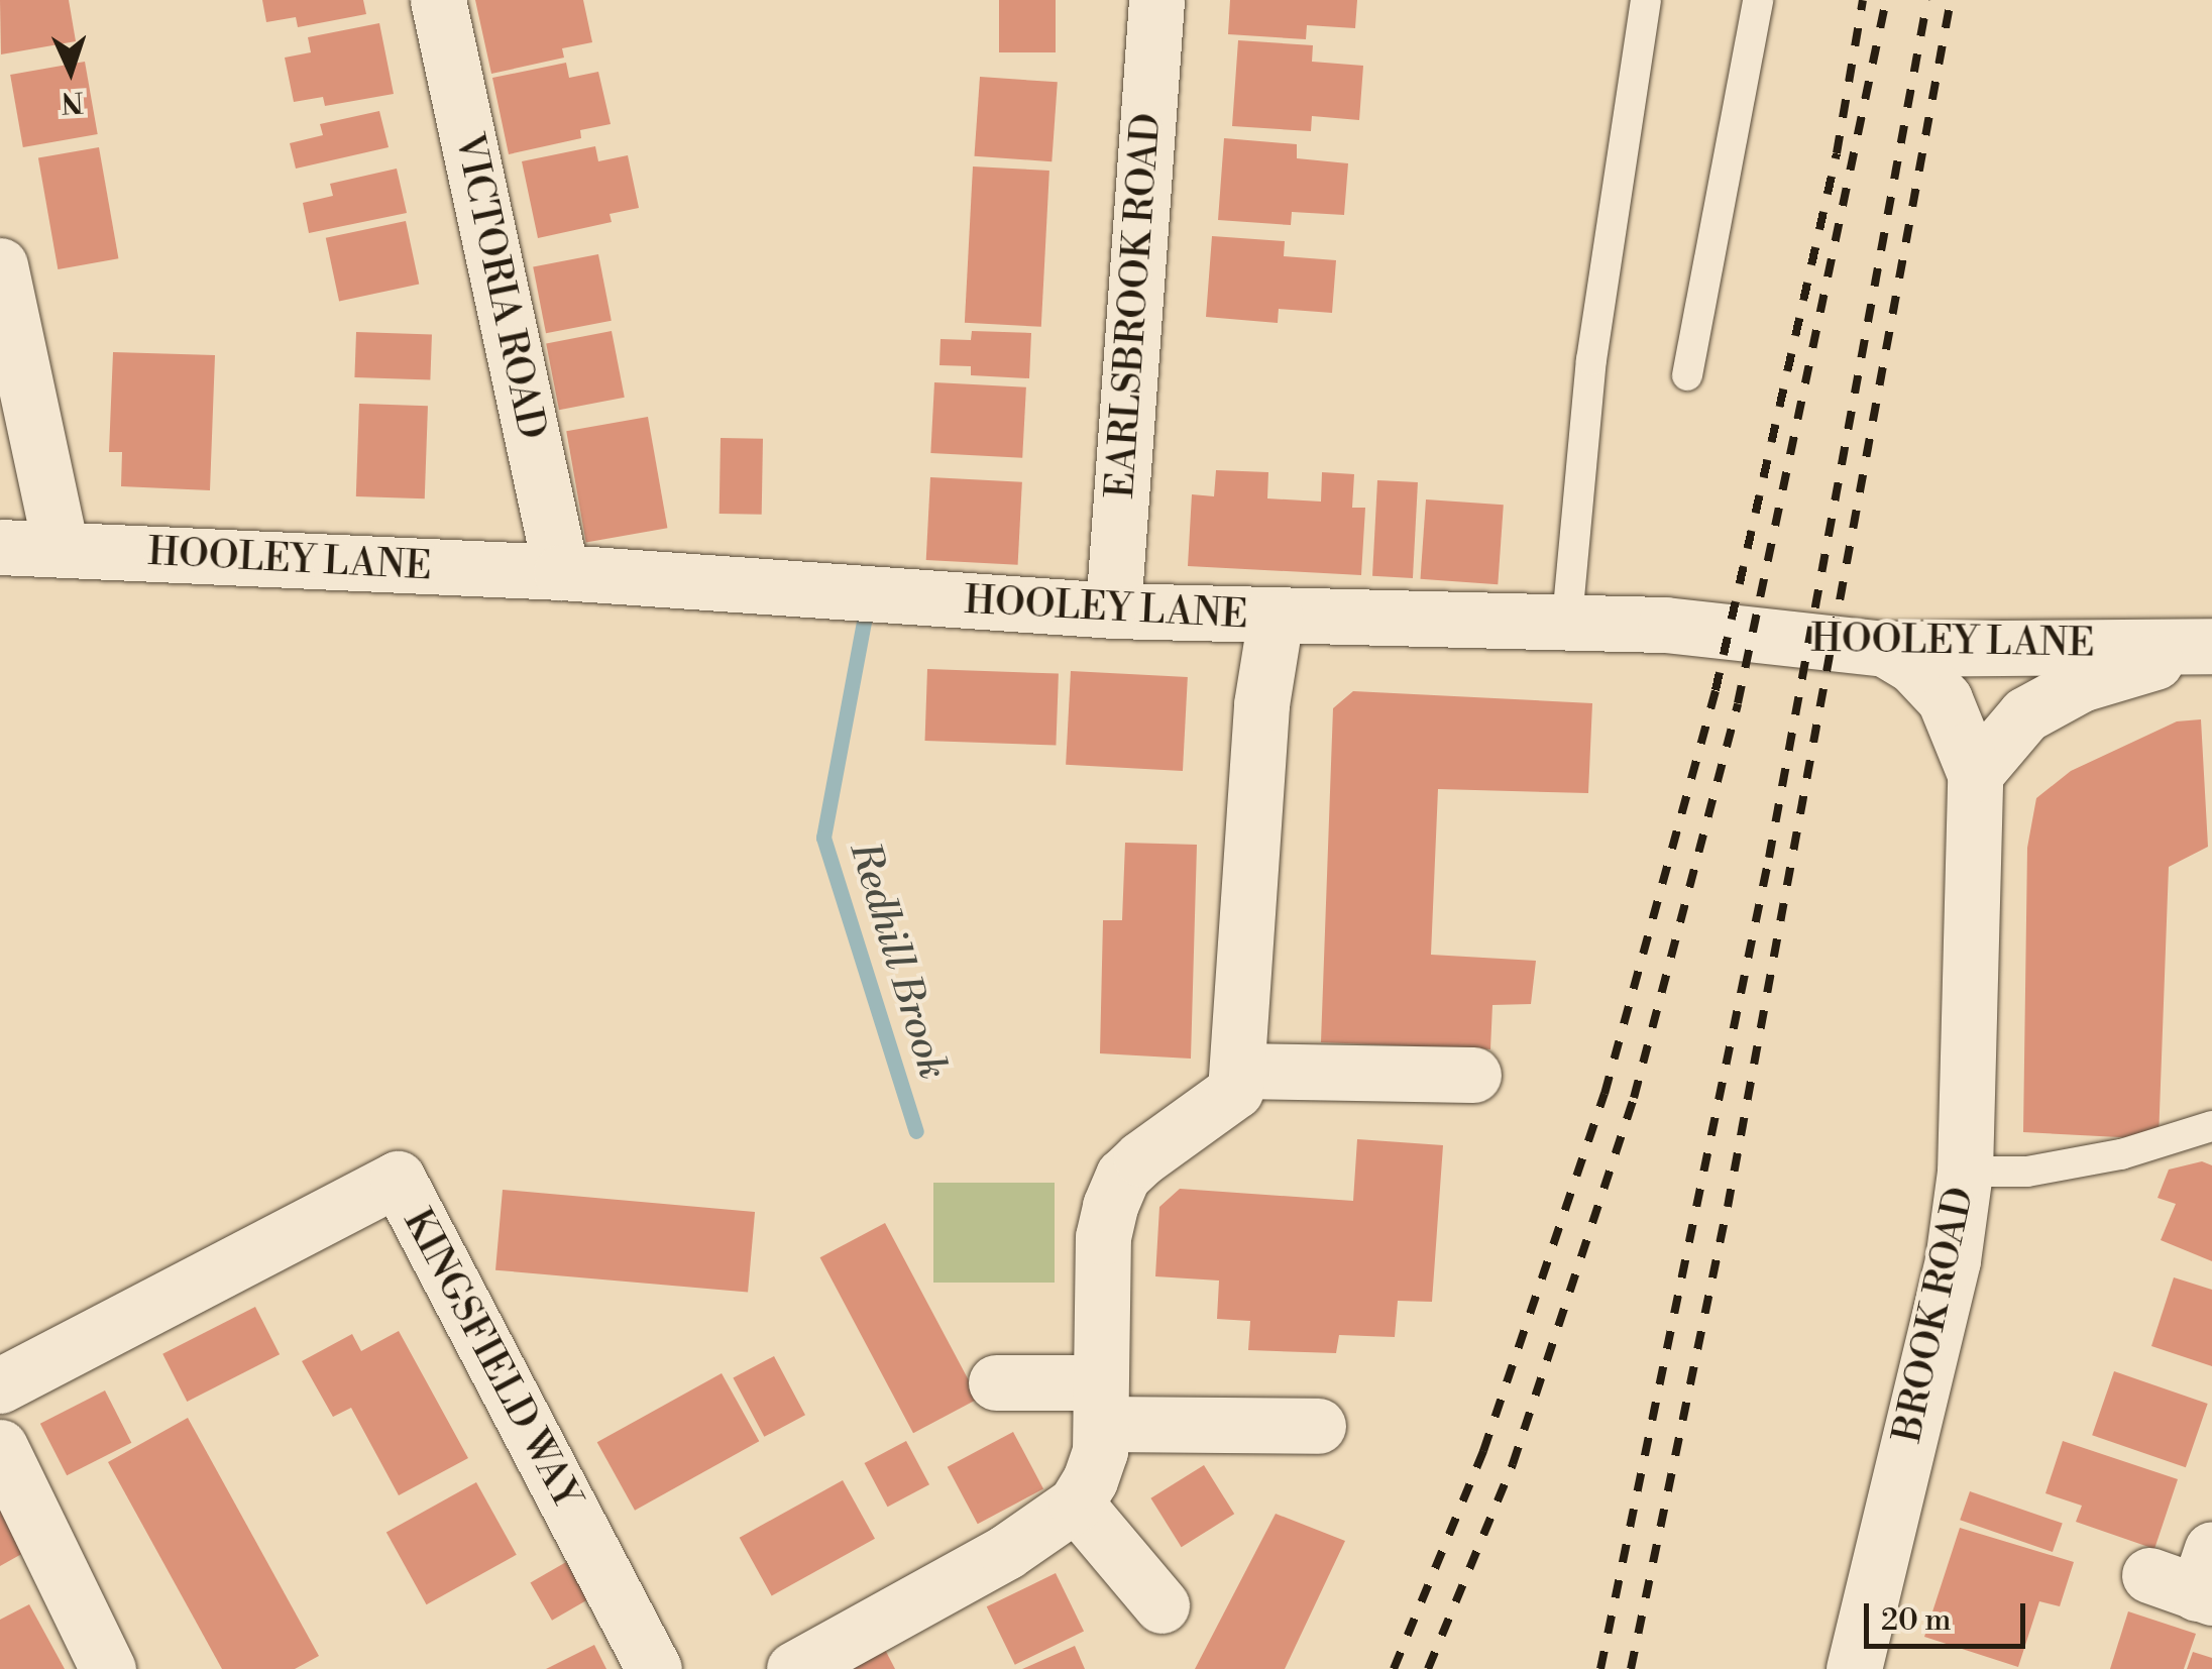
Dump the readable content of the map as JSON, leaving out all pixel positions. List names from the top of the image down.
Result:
{
  "streets": {
    "street": [
      "VICTORIA ROAD",
      "EARLSBROOK ROAD",
      "HOOLEY LANE",
      "BROOK ROAD",
      "KINGSFIELD WAY"
    ]
  },
  "crossings": [
    ["VICTORIA ROAD", "HOOLEY LANE"],
    ["EARLSBROOK ROAD", "HOOLEY LANE"],
    ["HOOLEY LANE", "BROOK ROAD"]
  ],
  "water": ["Redhill Brook"],
  "scale_bar": "20 m",
  "north": "bottom"
}
